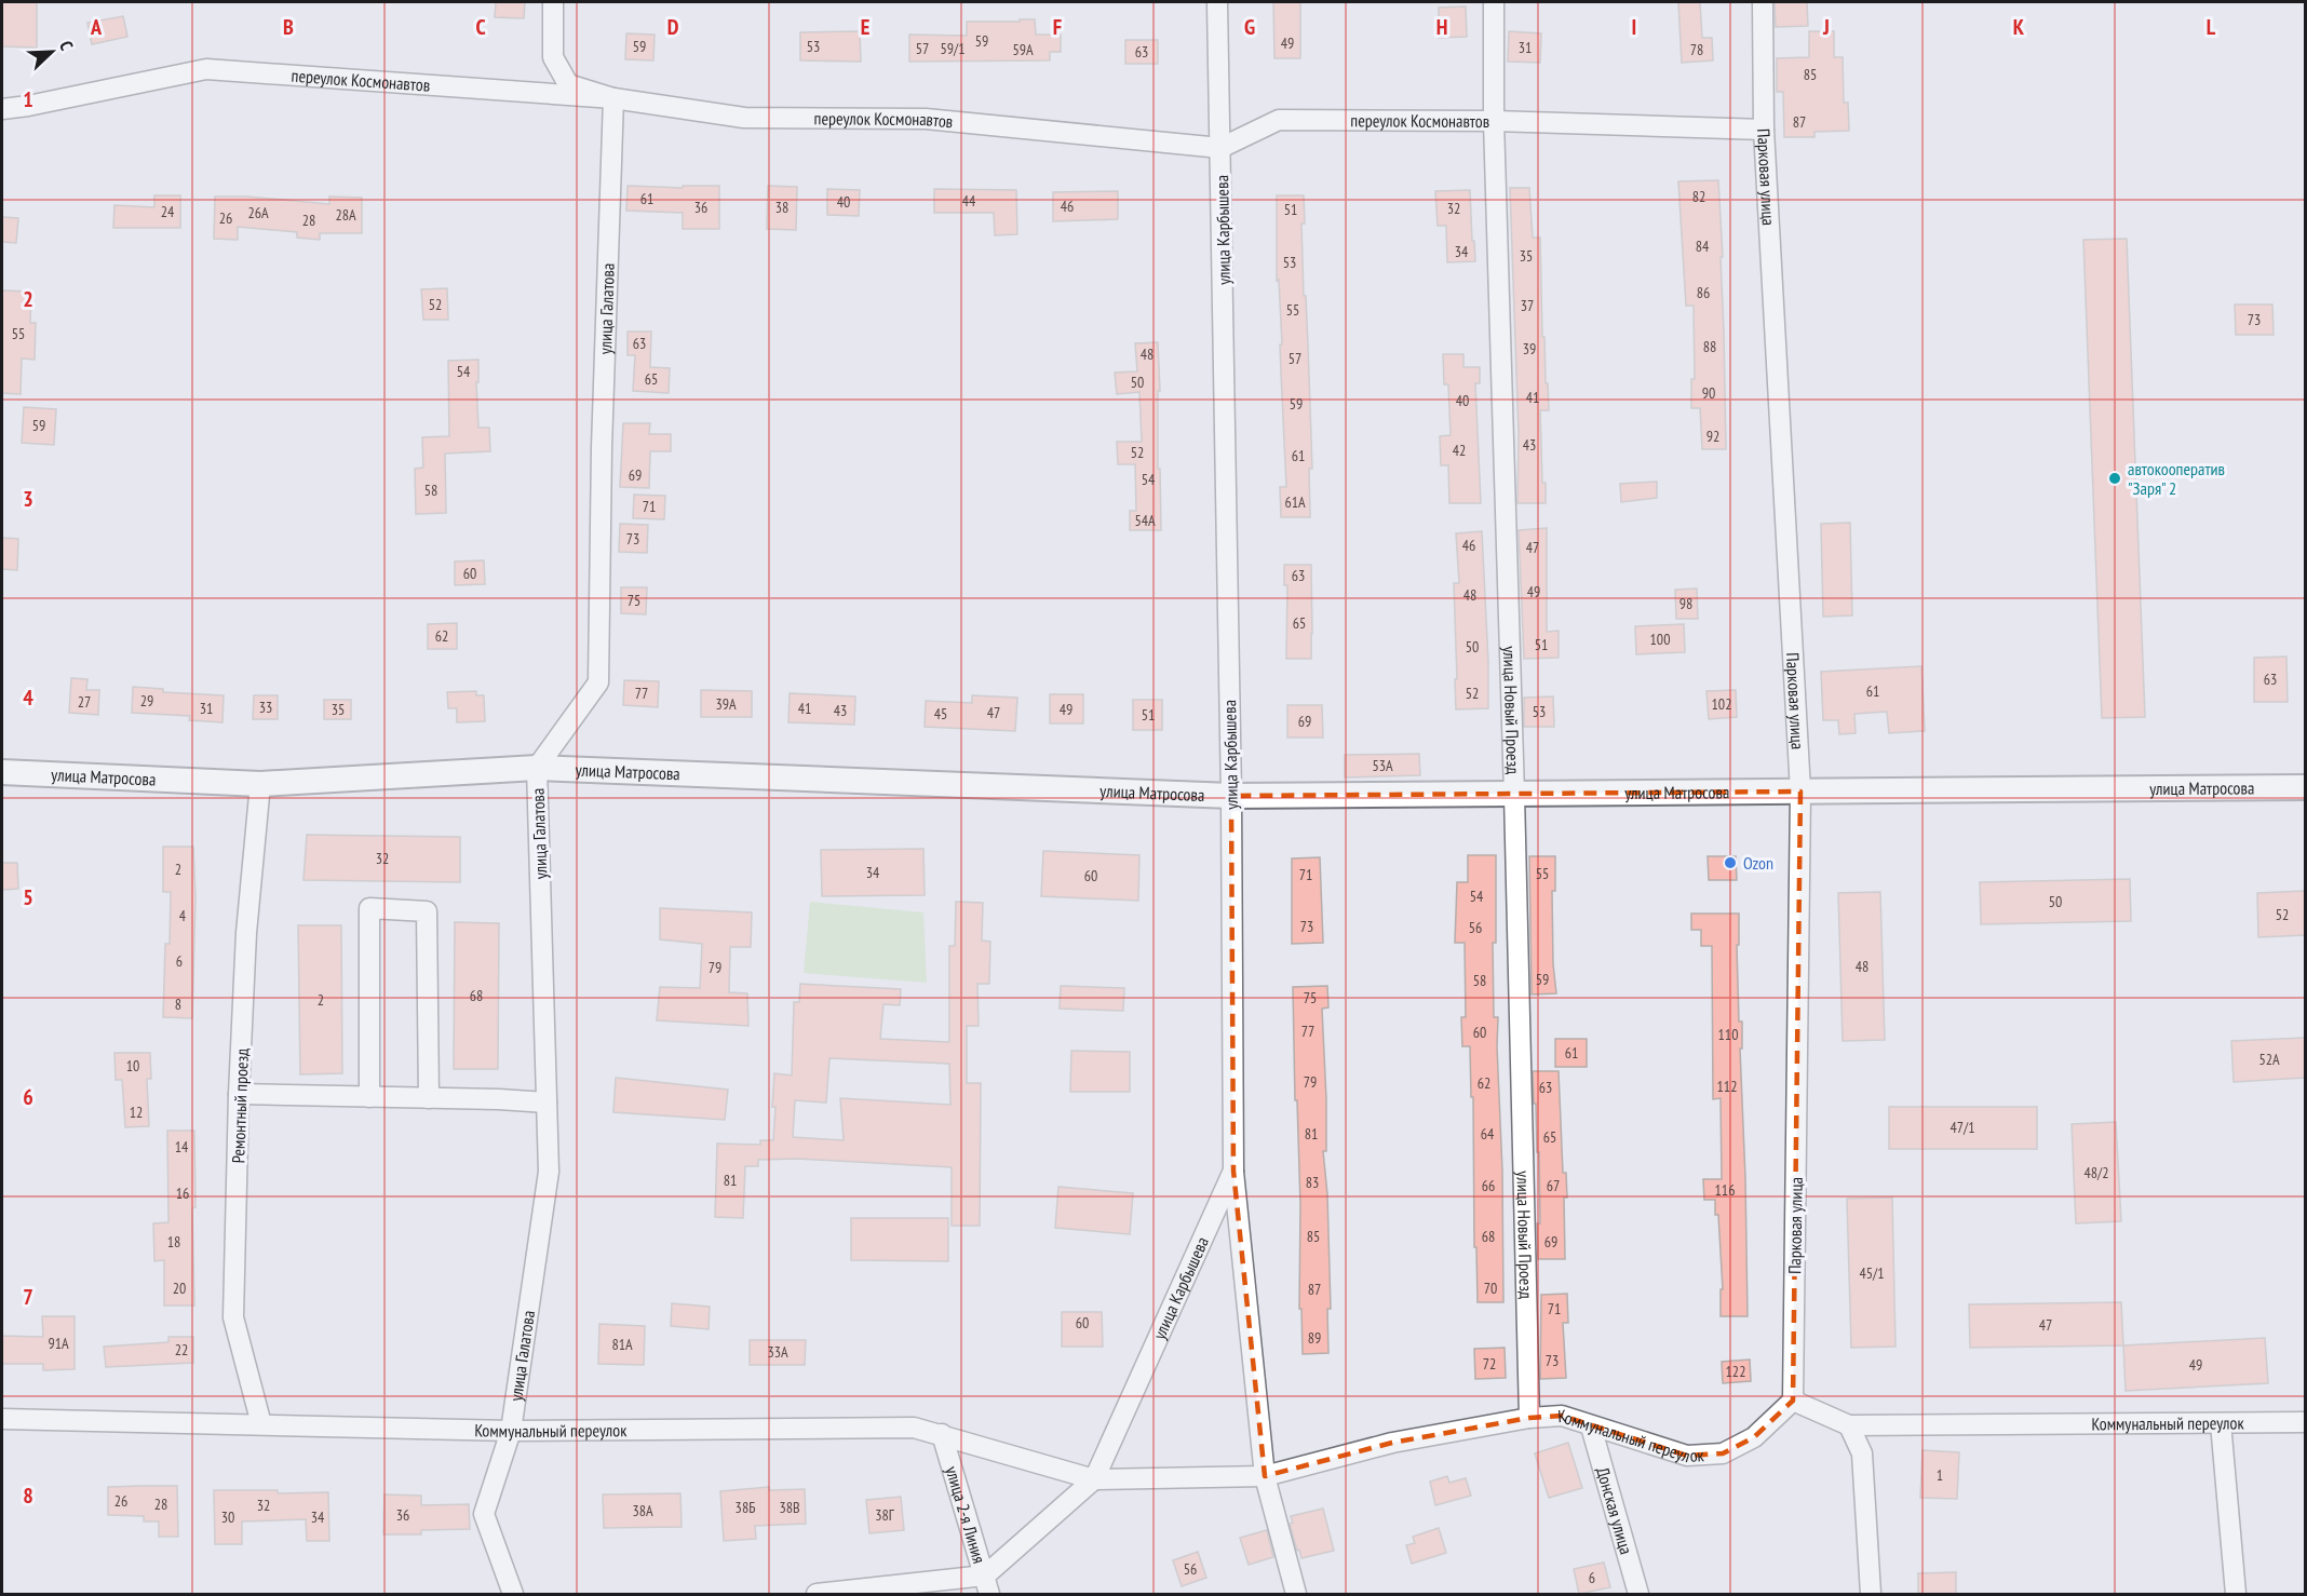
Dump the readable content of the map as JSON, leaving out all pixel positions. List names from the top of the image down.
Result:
{
  "streets": {
    "street": [
      "переулок Космонавтов",
      "Парковая улица",
      "улица Карбышева",
      "улица Галатова",
      "улица Новый Проезд",
      "улица Матросова",
      "Ремонтный проезд",
      "Коммунальный переулок",
      "Донская улица",
      "улица 2-я Линия"
    ]
  },
  "crossings": [
    ["переулок Космонавтов", "Парковая улица"],
    ["переулок Космонавтов", "улица Карбышева"],
    ["переулок Космонавтов", "улица Галатова"],
    ["переулок Космонавтов", "улица Новый Проезд"],
    ["Парковая улица", "улица Матросова"],
    ["Парковая улица", "Коммунальный переулок"],
    ["улица Карбышева", "улица Матросова"],
    ["улица Карбышева", "Коммунальный переулок"],
    ["улица Галатова", "улица Матросова"],
    ["улица Галатова", "Коммунальный переулок"],
    ["улица Новый Проезд", "улица Матросова"],
    ["улица Новый Проезд", "Коммунальный переулок"],
    ["улица Матросова", "Ремонтный проезд"],
    ["Ремонтный проезд", "Коммунальный переулок"],
    ["Коммунальный переулок", "Донская улица"],
    ["Коммунальный переулок", "улица 2-я Линия"]
  ],
  "places": ["автокооператив \"Заря\" 2", "Ozon"],
  "house_numbers": [
    "59",
    "49",
    "59",
    "53",
    "31",
    "57",
    "59/1",
    "59А",
    "78",
    "63",
    "85",
    "87",
    "82",
    "61",
    "44",
    "40",
    "46",
    "36",
    "38",
    "32",
    "51",
    "24",
    "26А",
    "28А",
    "26",
    "28",
    "84",
    "34",
    "35",
    "53",
    "86",
    "52",
    "37",
    "55",
    "73",
    "55",
    "63",
    "88",
    "39",
    "48",
    "57",
    "54",
    "65",
    "50",
    "90",
    "41",
    "40",
    "59",
    "59",
    "92",
    "43",
    "42",
    "52",
    "61",
    "69",
    "54",
    "58",
    "61А",
    "71",
    "54А",
    "73",
    "46",
    "47",
    "60",
    "63",
    "49",
    "48",
    "75",
    "98",
    "65",
    "62",
    "100",
    "51",
    "50",
    "63",
    "61",
    "77",
    "52",
    "29",
    "27",
    "39А",
    "102",
    "33",
    "31",
    "41",
    "35",
    "49",
    "43",
    "53",
    "47",
    "45",
    "51",
    "69",
    "53А",
    "32",
    "2",
    "34",
    "55",
    "71",
    "60",
    "54",
    "50",
    "52",
    "4",
    "73",
    "56",
    "6",
    "48",
    "79",
    "59",
    "58",
    "68",
    "75",
    "2",
    "8",
    "77",
    "60",
    "110",
    "61",
    "52А",
    "10",
    "79",
    "62",
    "112",
    "63",
    "12",
    "47/1",
    "81",
    "64",
    "65",
    "14",
    "48/2",
    "81",
    "83",
    "66",
    "67",
    "116",
    "16",
    "85",
    "68",
    "18",
    "69",
    "45/1",
    "20",
    "70",
    "87",
    "71",
    "60",
    "47",
    "89",
    "91А",
    "81А",
    "22",
    "33А",
    "73",
    "72",
    "49",
    "122",
    "1",
    "26",
    "28",
    "32",
    "38Б",
    "38В",
    "38А",
    "36",
    "38Г",
    "30",
    "34",
    "56",
    "6"
  ],
  "north": "top right",
  "grid": {
    "columns": [
      "A",
      "B",
      "C",
      "D",
      "E",
      "F",
      "G",
      "H",
      "I",
      "J",
      "K",
      "L"
    ],
    "rows": [
      "1",
      "2",
      "3",
      "4",
      "5",
      "6",
      "7",
      "8"
    ]
  }
}
